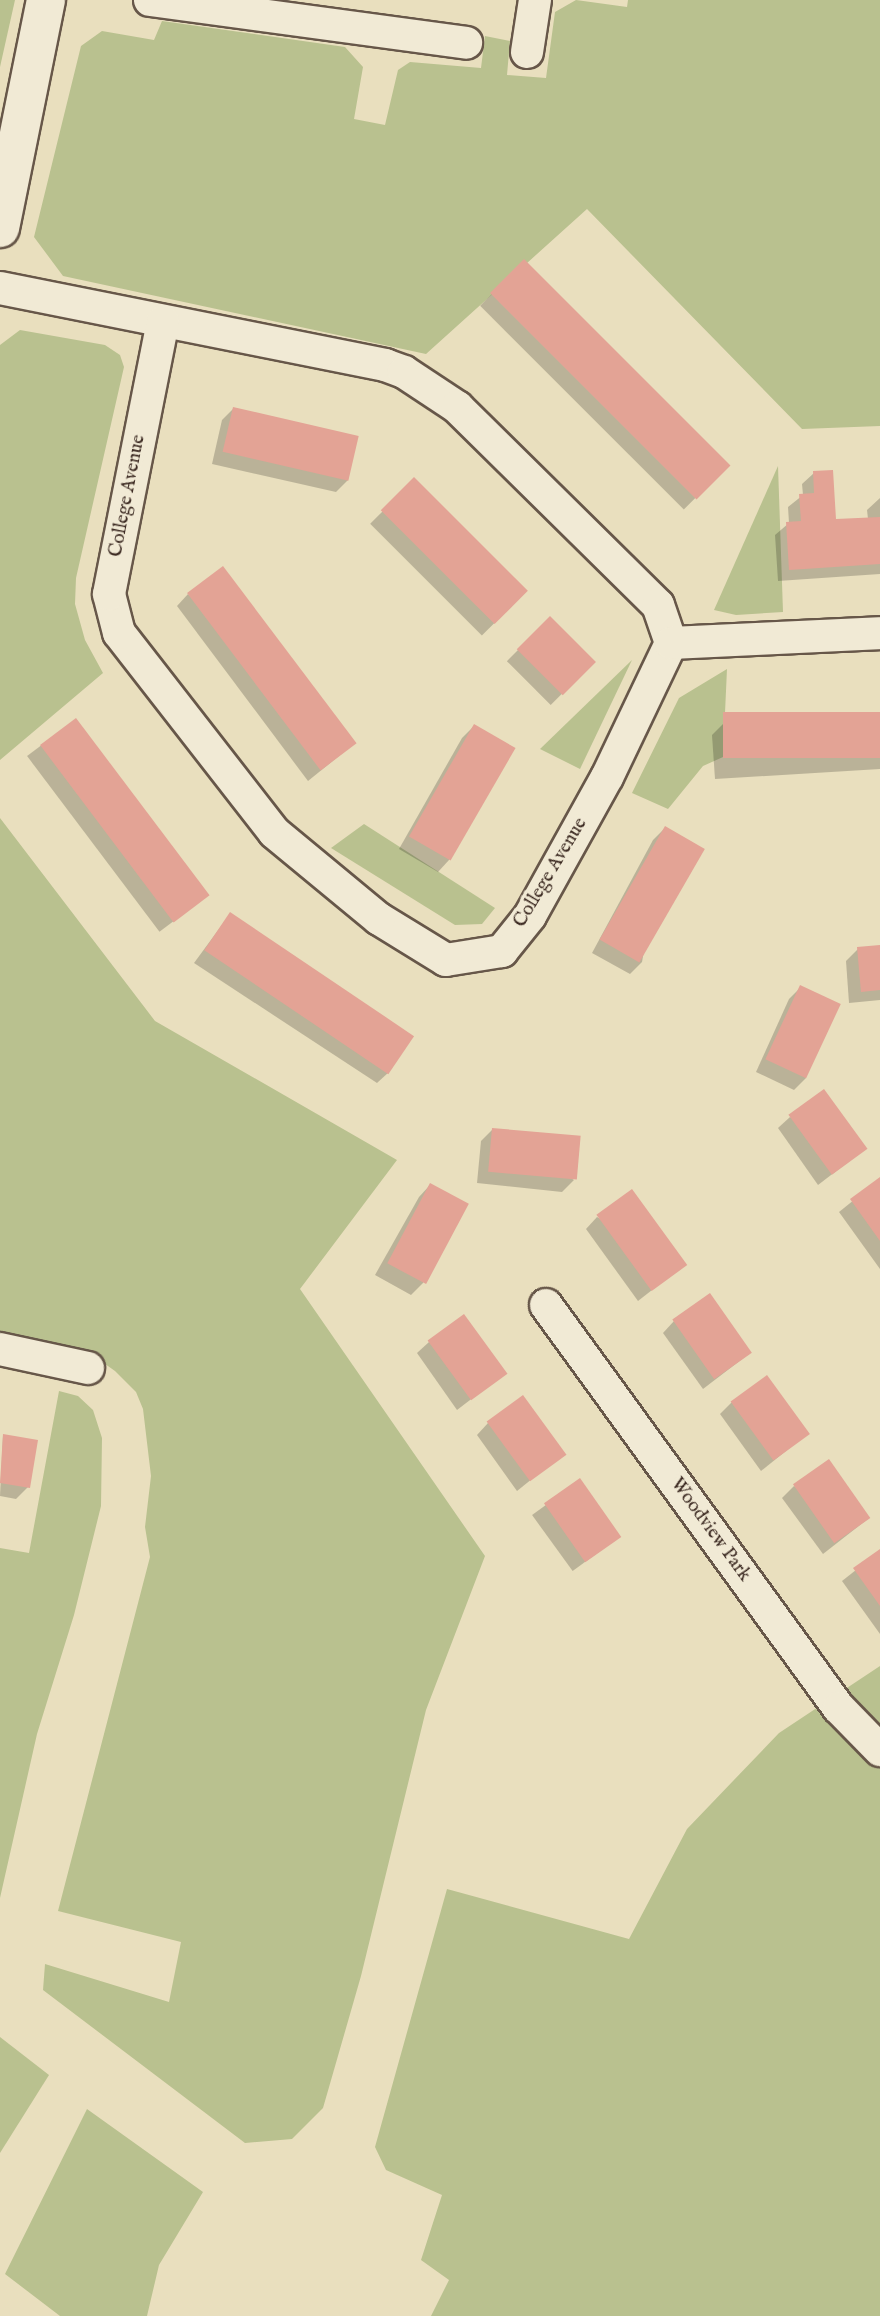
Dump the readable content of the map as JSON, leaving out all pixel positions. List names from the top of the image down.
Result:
{
  "streets": {
    "street": ["College Avenue", "Woodview Park"]
  }
}
